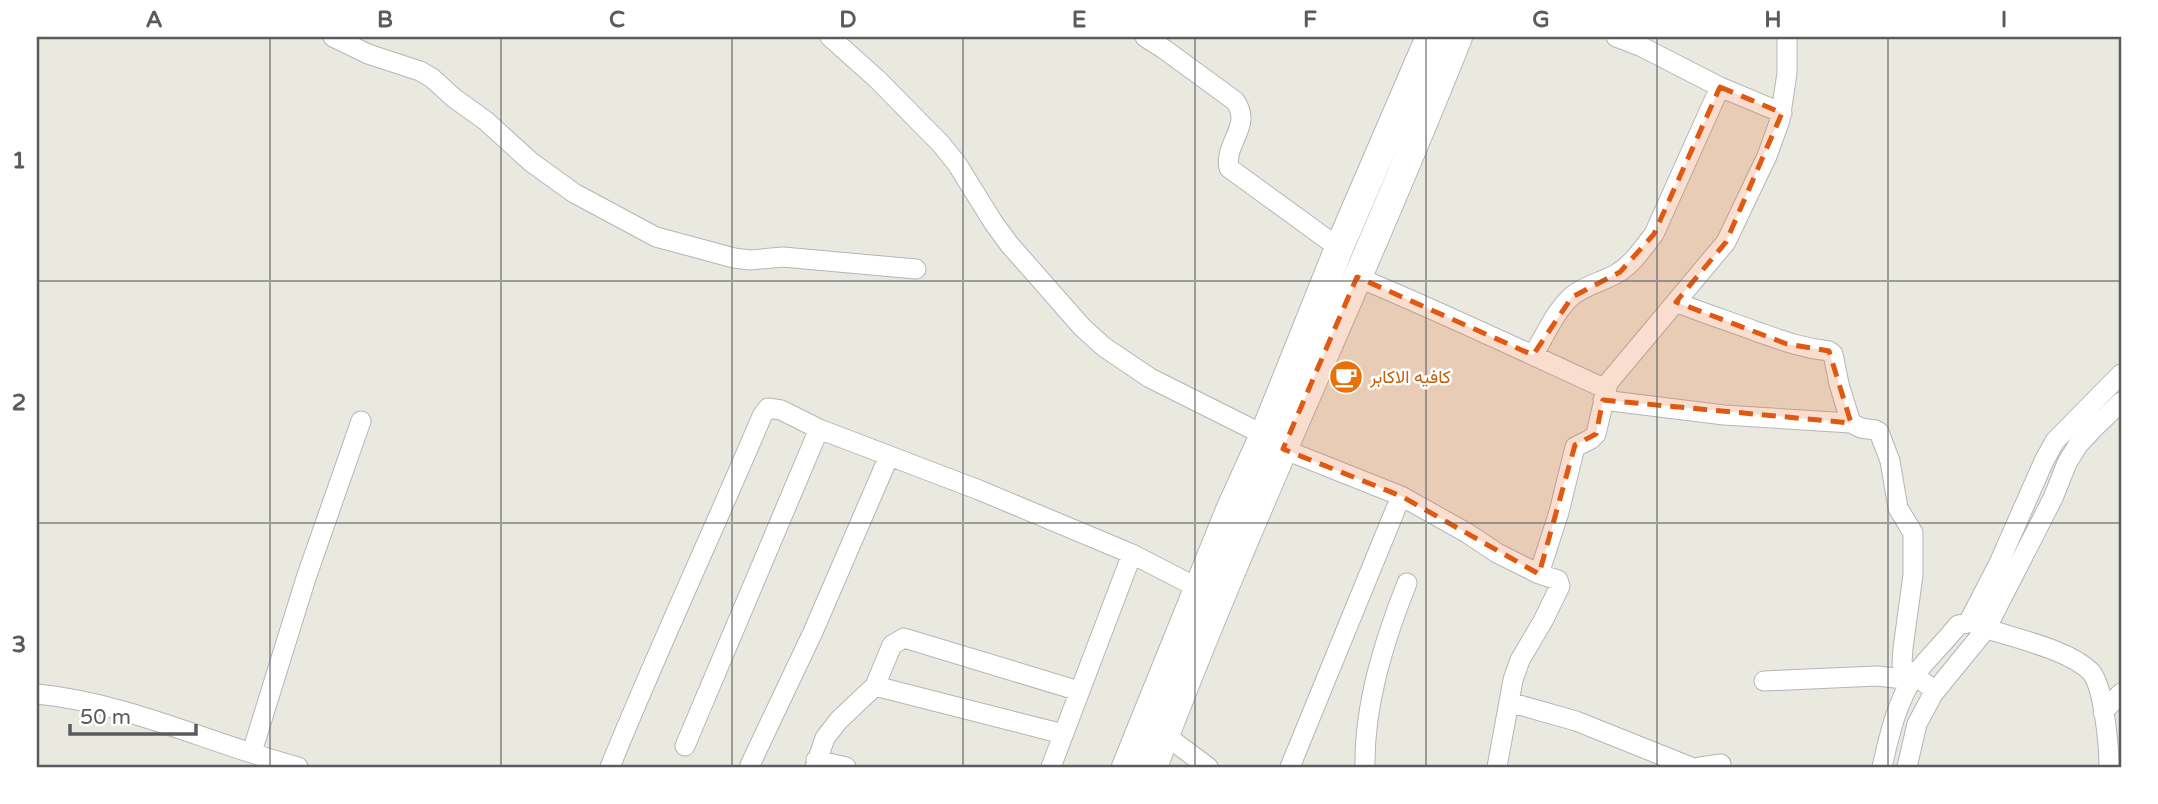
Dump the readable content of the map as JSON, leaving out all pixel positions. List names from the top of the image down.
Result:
{
  "places": {
    "cafe": ["كافيه الاكابر"]
  },
  "scale_bar": "50 m",
  "grid": {
    "columns": [
      "A",
      "B",
      "C",
      "D",
      "E",
      "F",
      "G",
      "H",
      "I"
    ],
    "rows": ["1", "2", "3"]
  }
}
